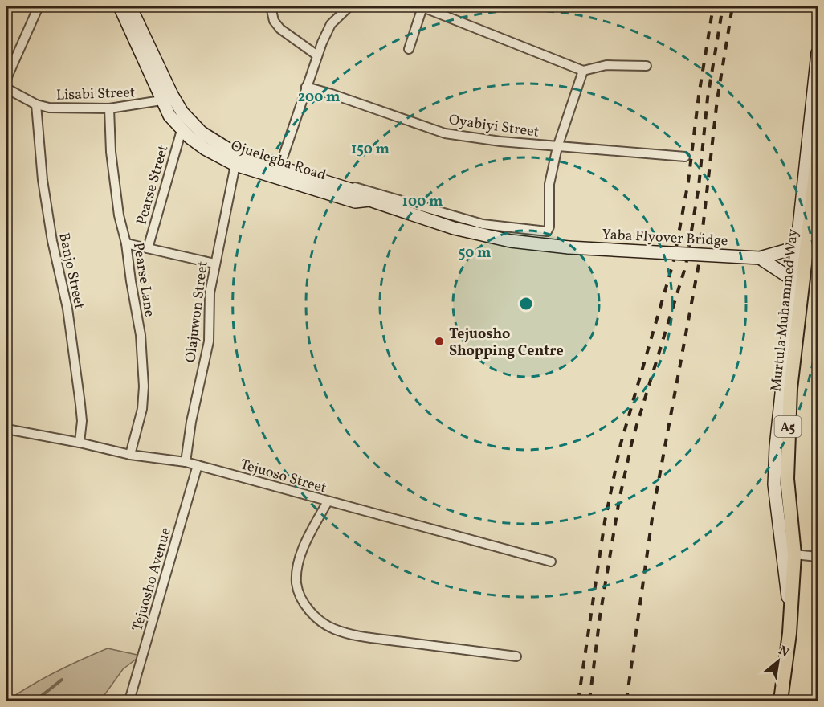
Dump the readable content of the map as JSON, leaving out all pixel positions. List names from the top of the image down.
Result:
{
  "streets": {
    "main road": [
      "Ojuelegba Road",
      "Yaba Flyover Bridge",
      "Murtula Muhammed Way",
      "A5"
    ],
    "street": [
      "Lisabi Street",
      "Oyabiyi Street",
      "Pearse Street",
      "Banjo Street",
      "Pearse Lane",
      "Olajuwon Street",
      "Tejuoso Street",
      "Tejuosho Avenue"
    ]
  },
  "crossings": [
    ["Lisabi Street", "Ojuelegba Road"],
    ["Lisabi Street", "Banjo Street"],
    ["Lisabi Street", "Pearse Lane"],
    ["Ojuelegba Road", "Pearse Street"],
    ["Ojuelegba Road", "Yaba Flyover Bridge"],
    ["Ojuelegba Road", "Olajuwon Street"],
    ["Banjo Street", "Tejuoso Street"],
    ["Pearse Lane", "Tejuoso Street"],
    ["Olajuwon Street", "Tejuoso Street"],
    ["Tejuoso Street", "Tejuosho Avenue"]
  ],
  "places": ["Tejuosho Shopping Centre"],
  "north": "top right",
  "rings": [
    "200 m",
    "150 m",
    "100 m",
    "50 m"
  ]
}
